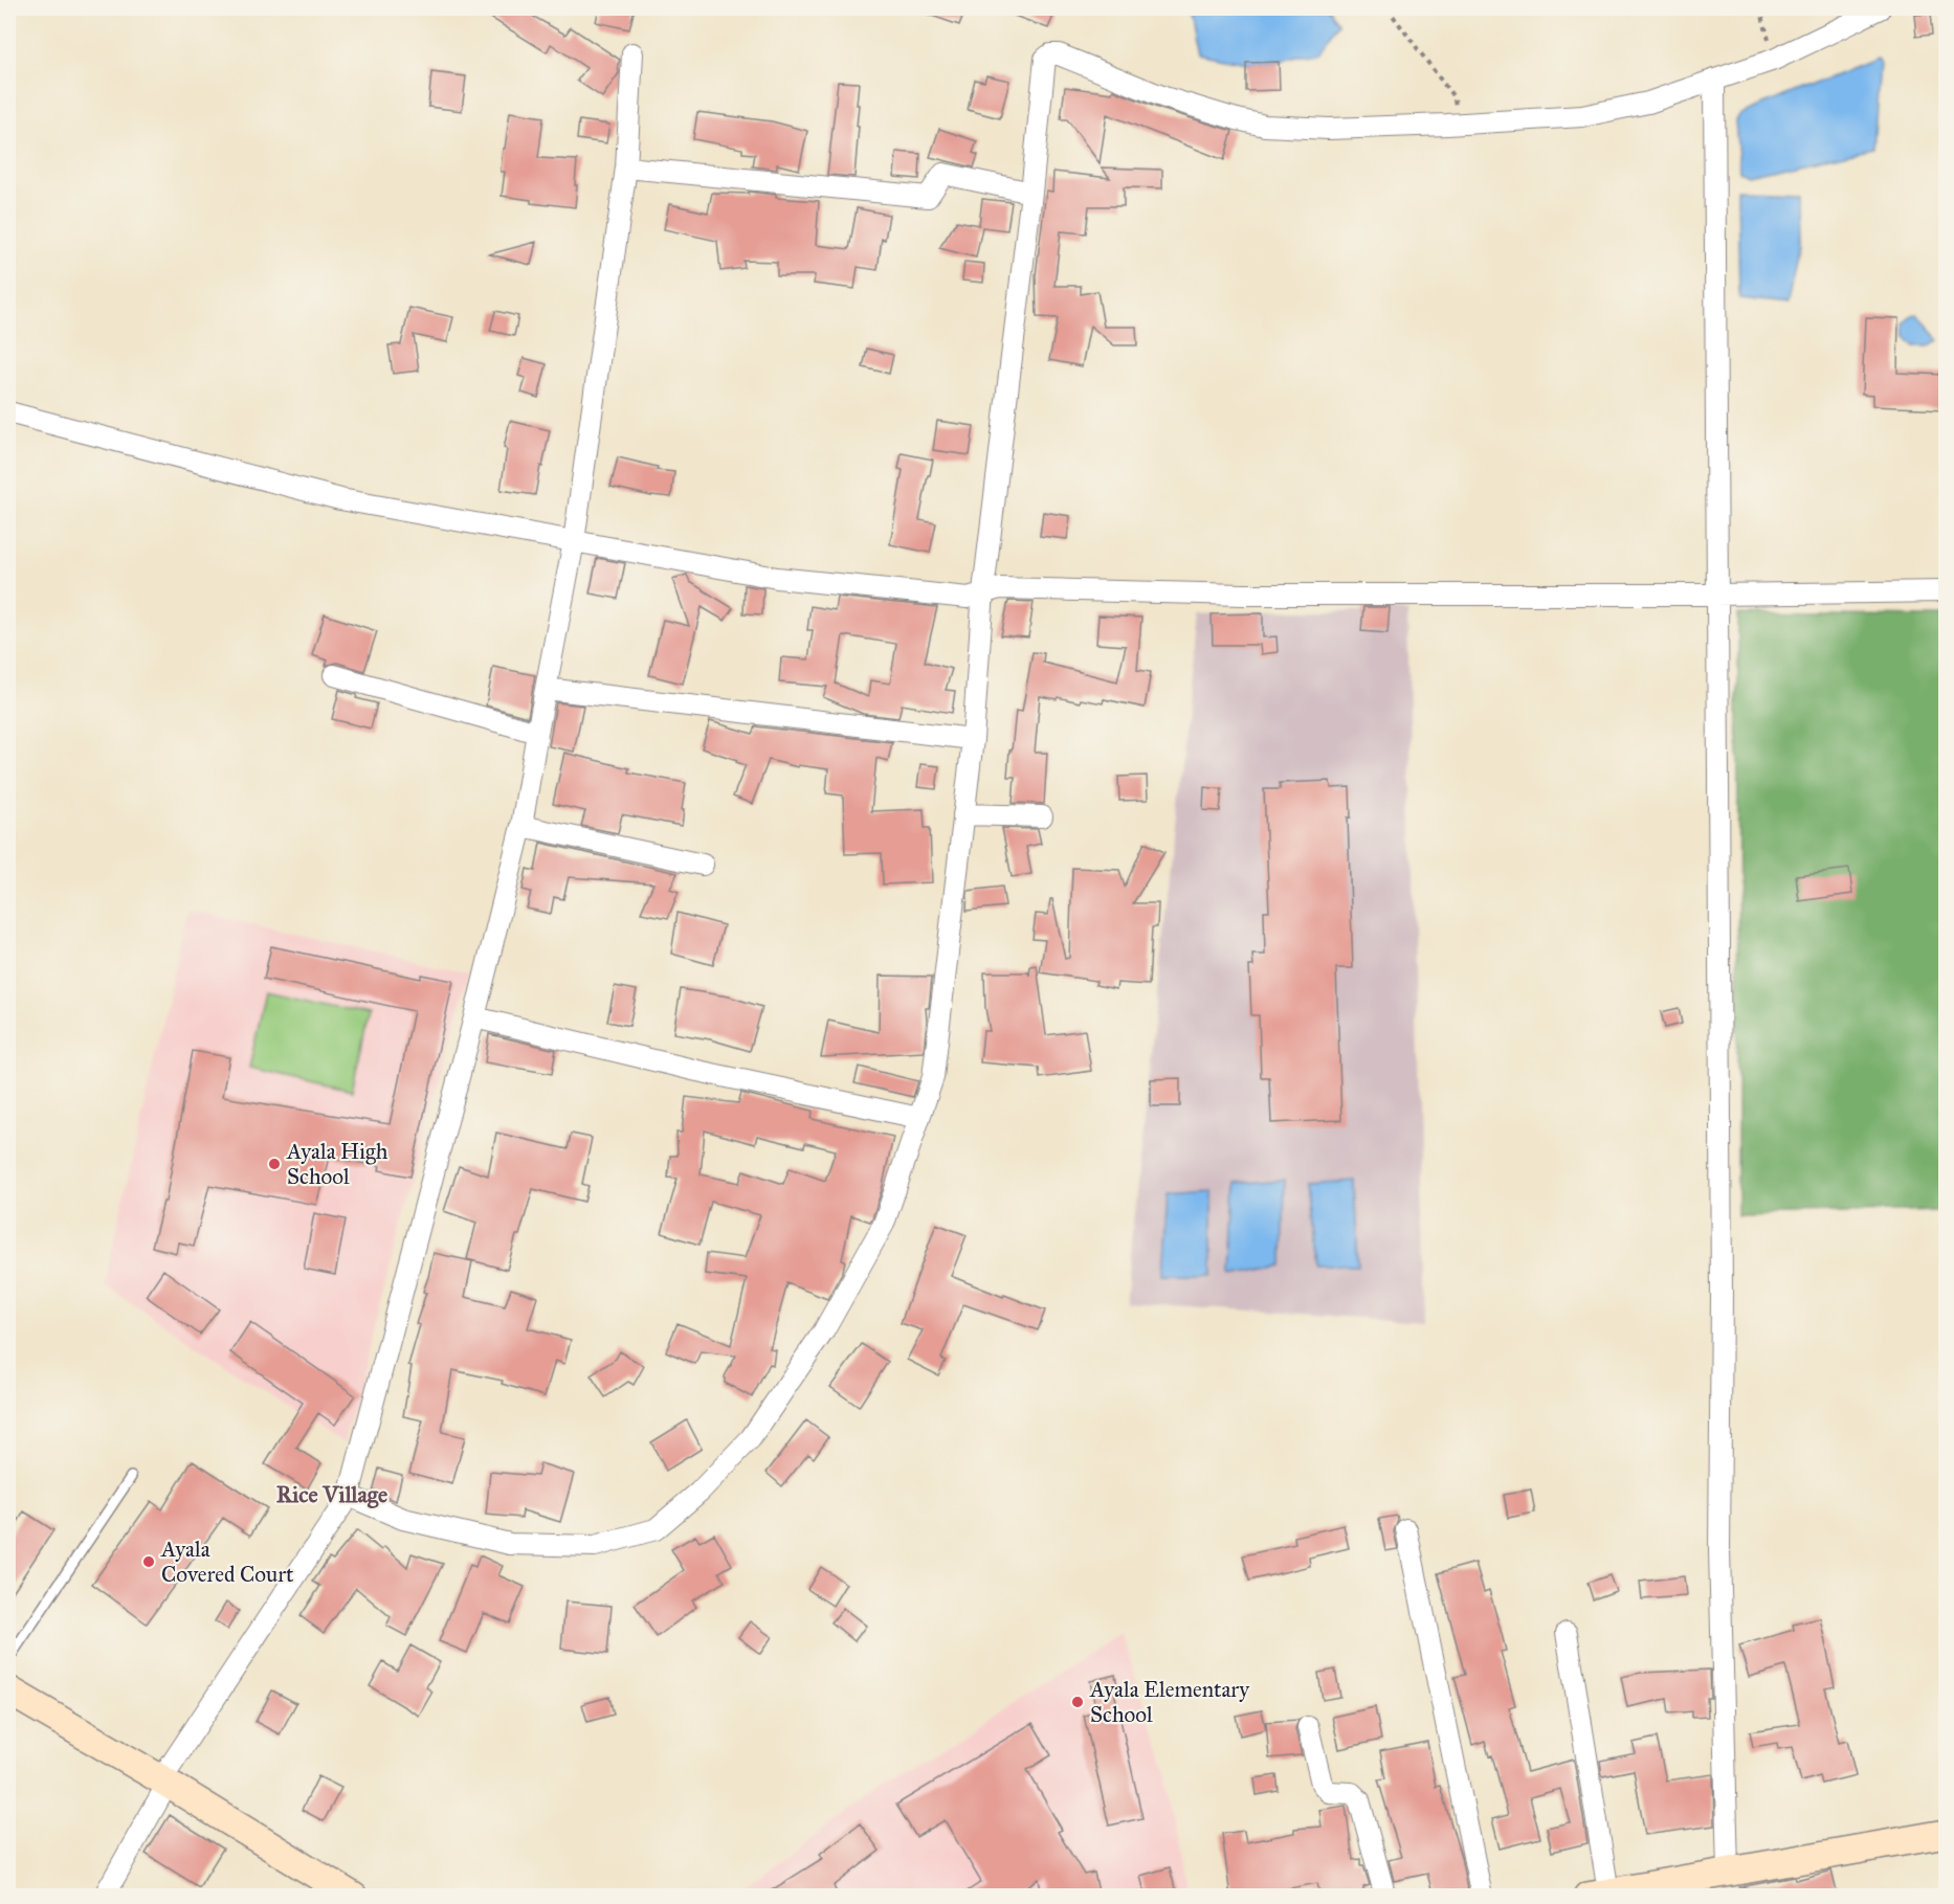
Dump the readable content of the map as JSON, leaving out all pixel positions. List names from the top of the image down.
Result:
{
  "districts": ["Rice Village"],
  "places": ["Ayala High School", "Ayala Covered Court", "Ayala Elementary School"]
}
